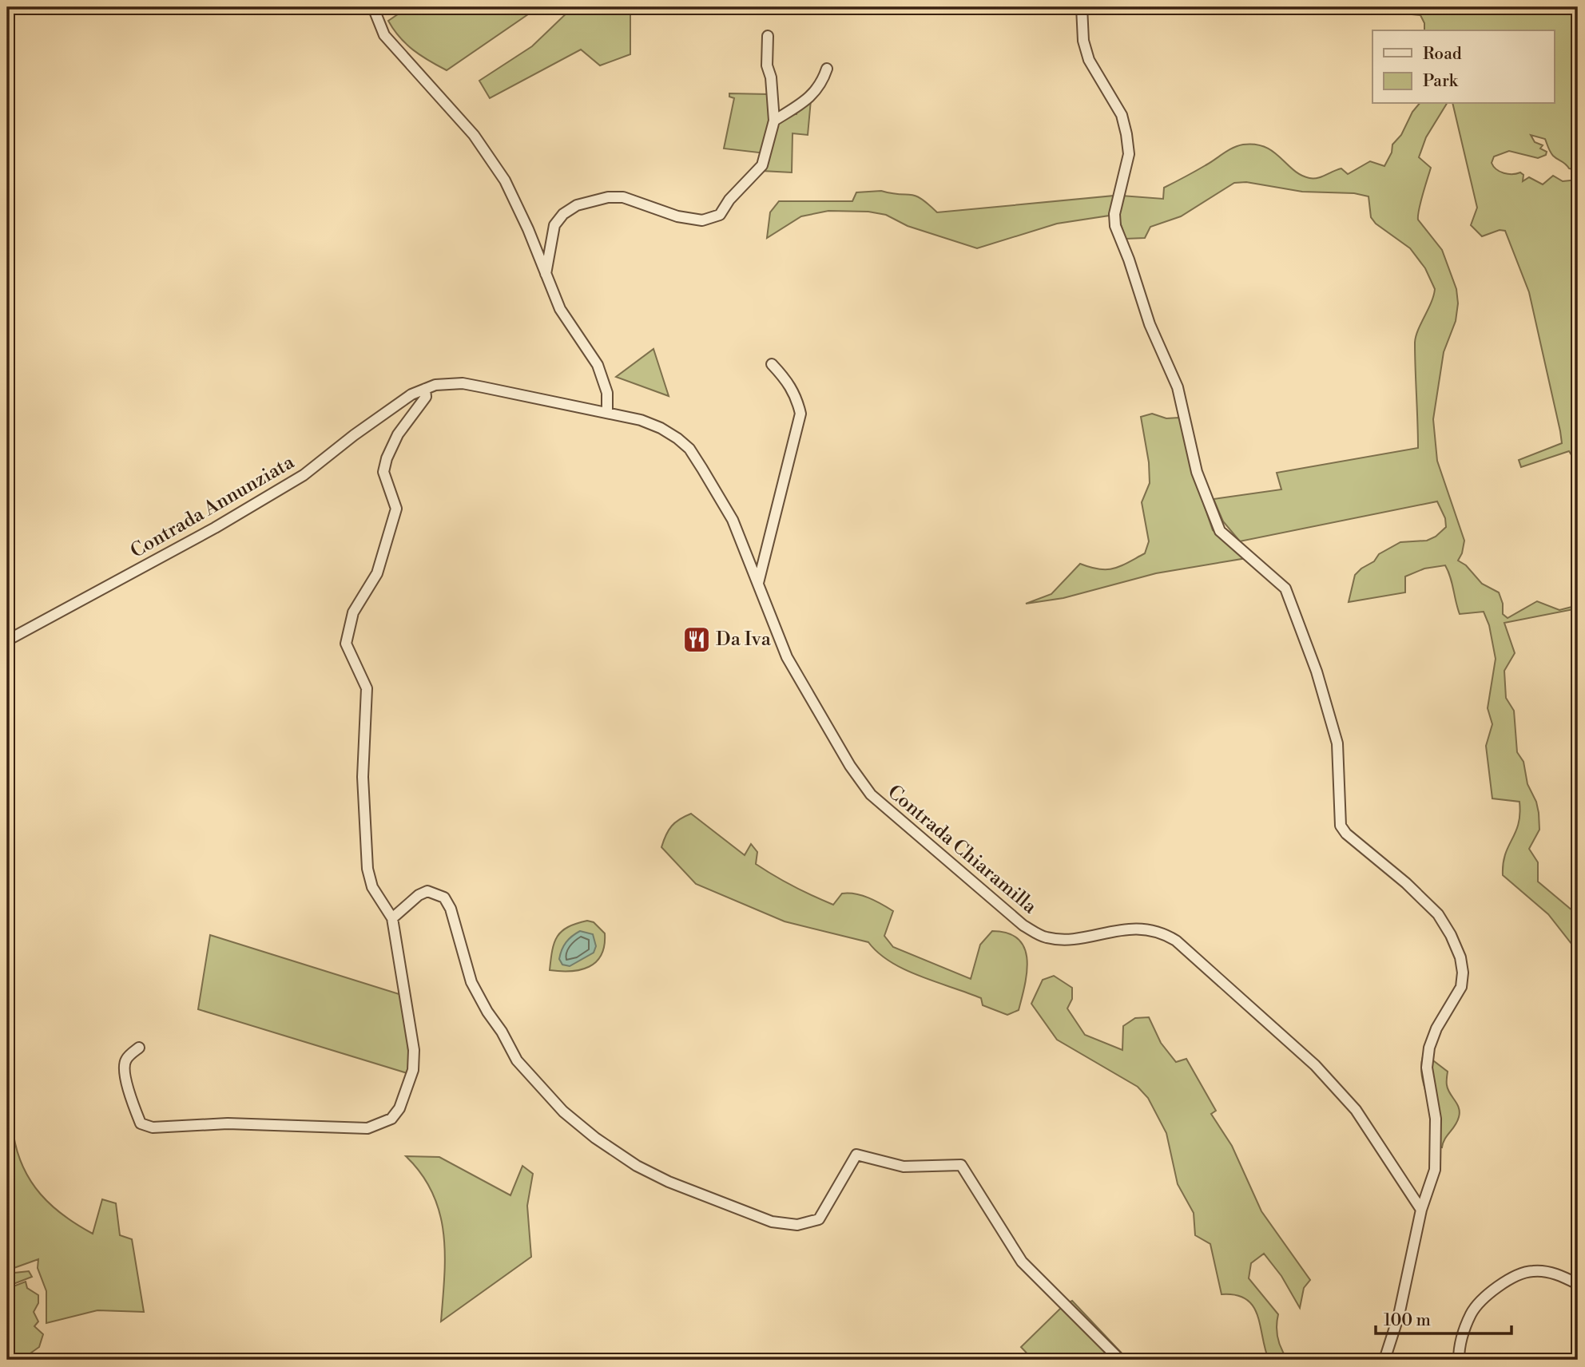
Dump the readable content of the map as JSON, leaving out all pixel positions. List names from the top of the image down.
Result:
{
  "streets": {
    "street": ["Contrada Annunziata", "Contrada Chiaramilla"]
  },
  "crossings": [
    ["Contrada Annunziata", "Contrada Chiaramilla"]
  ],
  "places": {
    "restaurant": ["Da Iva"]
  },
  "legend": ["Road", "Park"],
  "scale_bar": "100 m"
}
